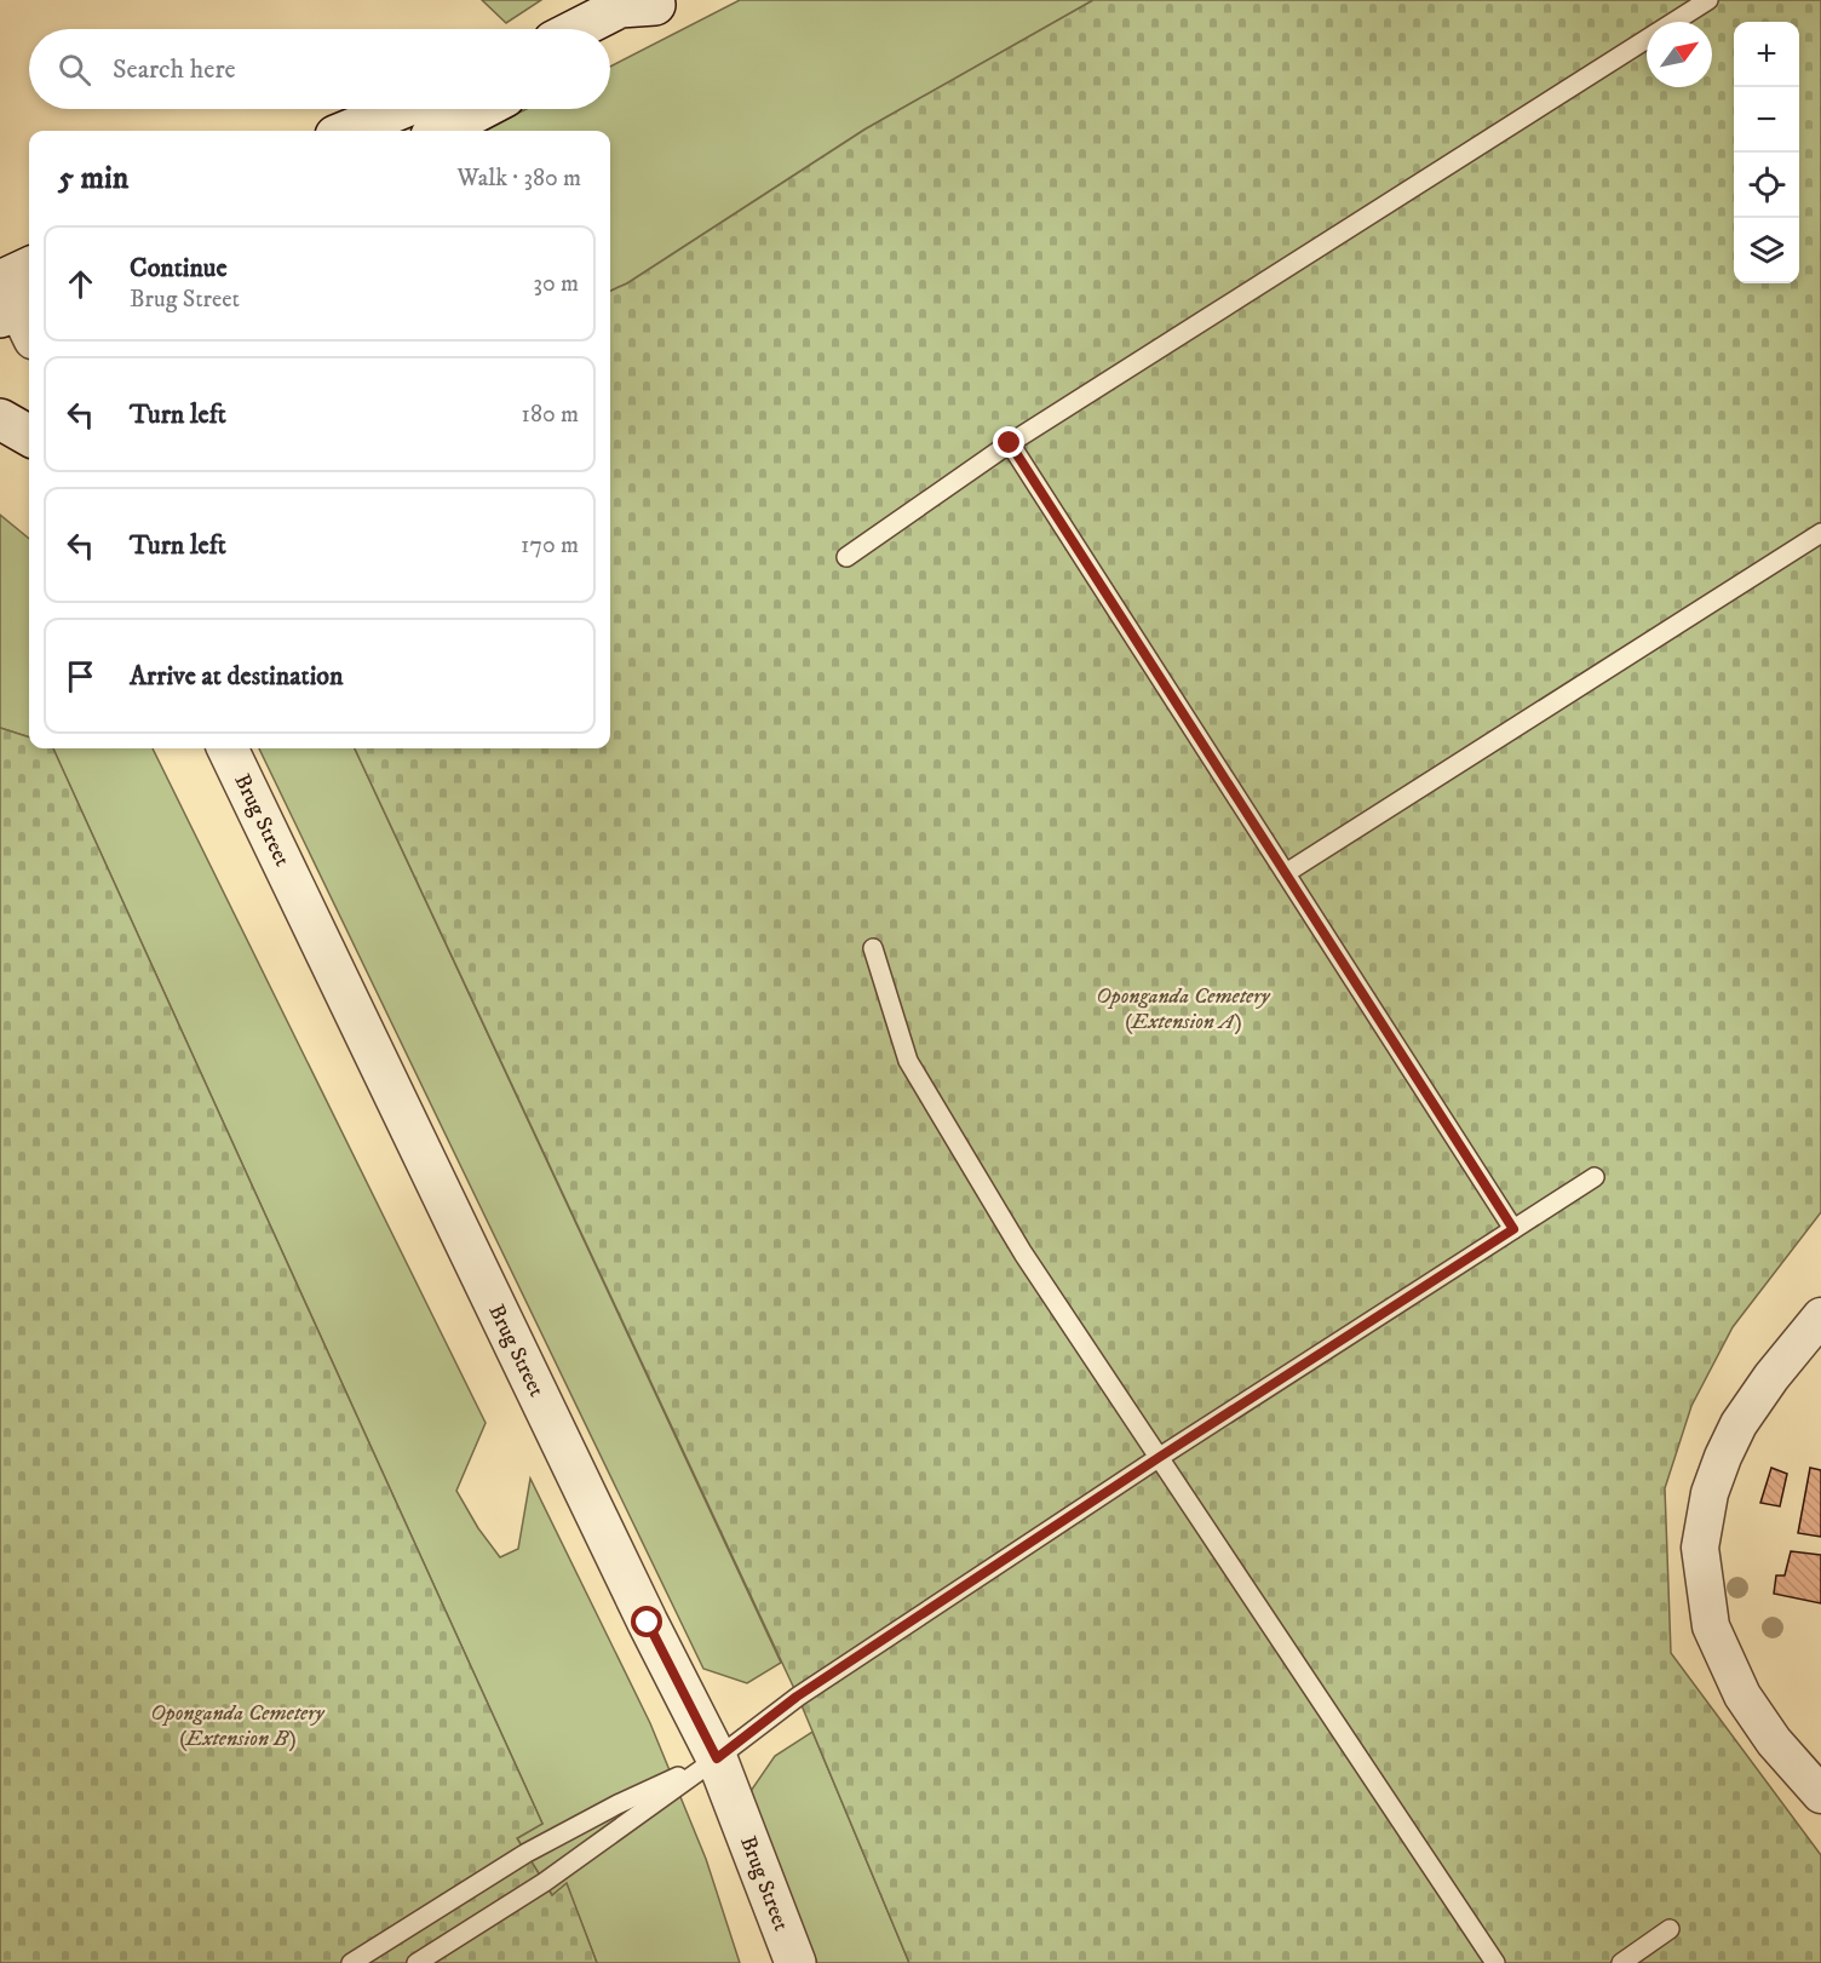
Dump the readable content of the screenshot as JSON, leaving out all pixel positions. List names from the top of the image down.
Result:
{
  "streets": {
    "street": ["Brug Street"]
  },
  "parks": ["Oponganda Cemetery (Extension A)", "Oponganda Cemetery (Extension B)"],
  "north": "top right",
  "page": {
    "map_buttons": ["+", "−"],
    "search": "Search here",
    "heading": ["5 min", "Walk · 380 m"],
    "list": [
      ["Continue", "Brug Street", "30 m"],
      ["Turn left", "180 m"],
      ["Turn left", "170 m"],
      "Arrive at destination"
    ]
  }
}
